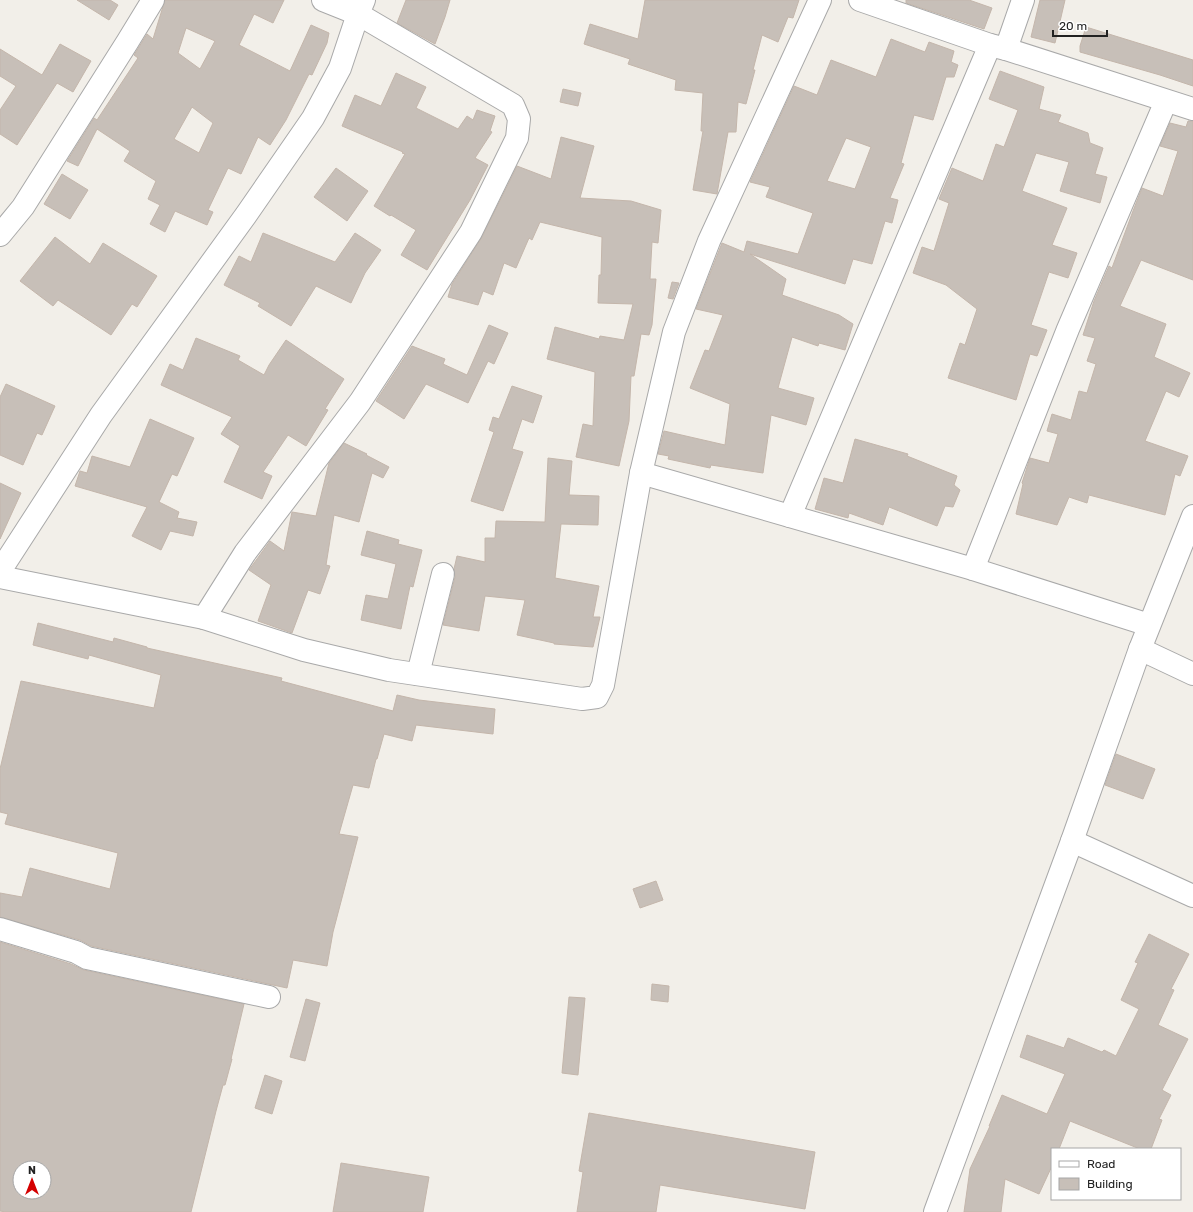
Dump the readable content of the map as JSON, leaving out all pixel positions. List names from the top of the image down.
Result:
{
  "legend": ["Road", "Building"],
  "scale_bar": "20 m",
  "north": "top"
}
